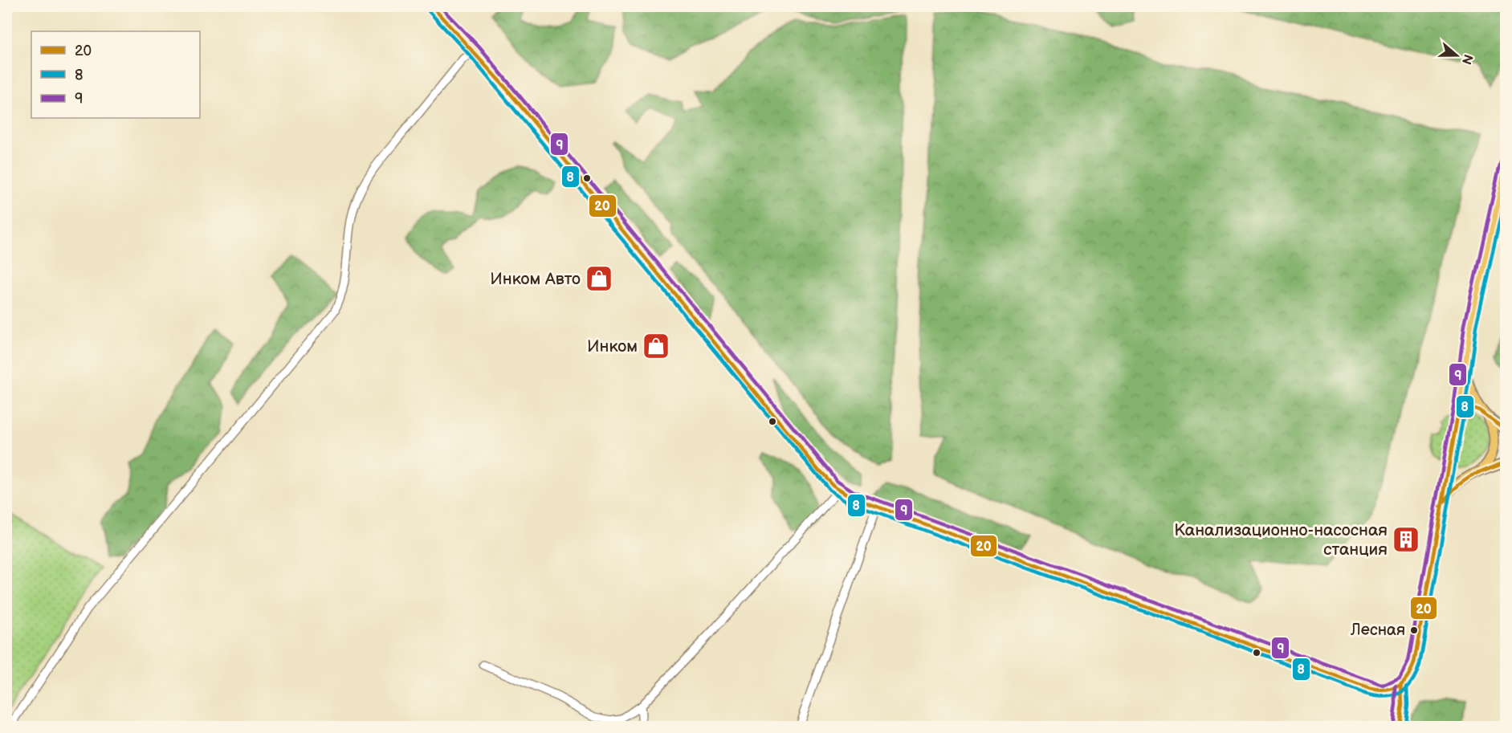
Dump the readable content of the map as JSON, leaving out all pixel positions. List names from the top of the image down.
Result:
{
  "places": {
    "shop": ["Инком Авто", "Инком"],
    "building": ["Канализационно-насосная станция"],
    "other": ["Лесная"]
  },
  "lines": ["transit line 20", "transit line 9", "transit line 8"],
  "legend": ["20", "8", "9"],
  "north": "right"
}
